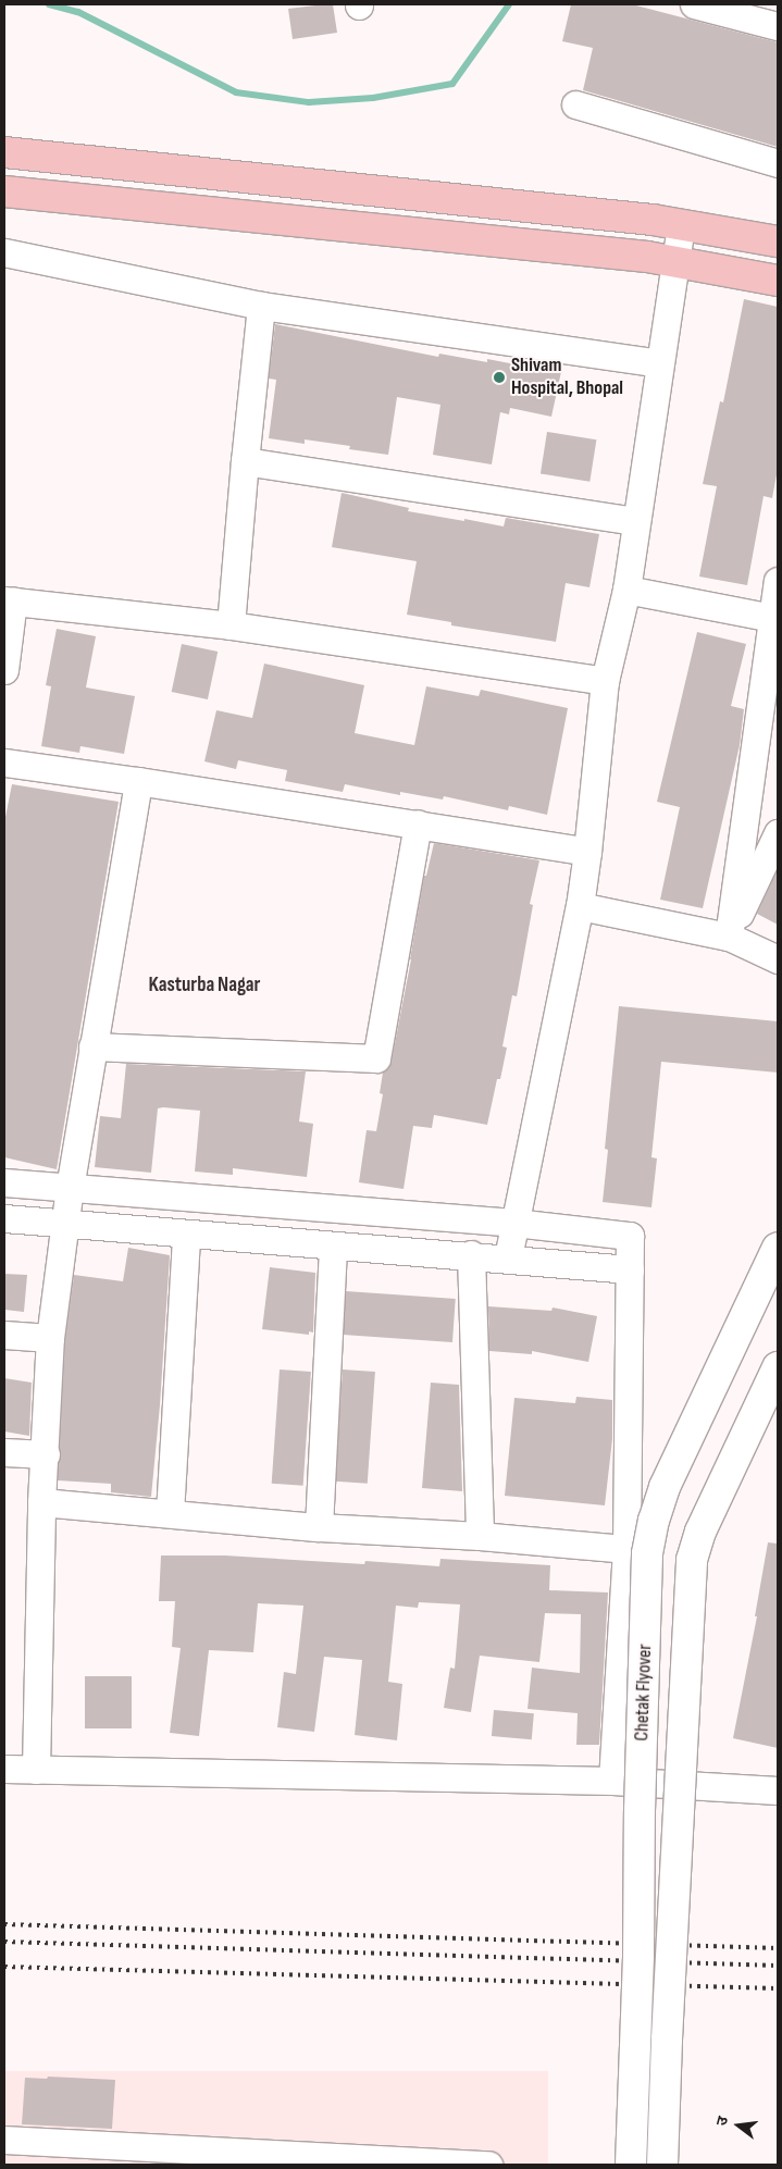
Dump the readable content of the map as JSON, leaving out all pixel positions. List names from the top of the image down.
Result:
{
  "streets": {
    "main road": ["Chetak Flyover"]
  },
  "districts": ["Kasturba Nagar"],
  "places": ["Shivam Hospital, Bhopal"],
  "north": "left"
}
